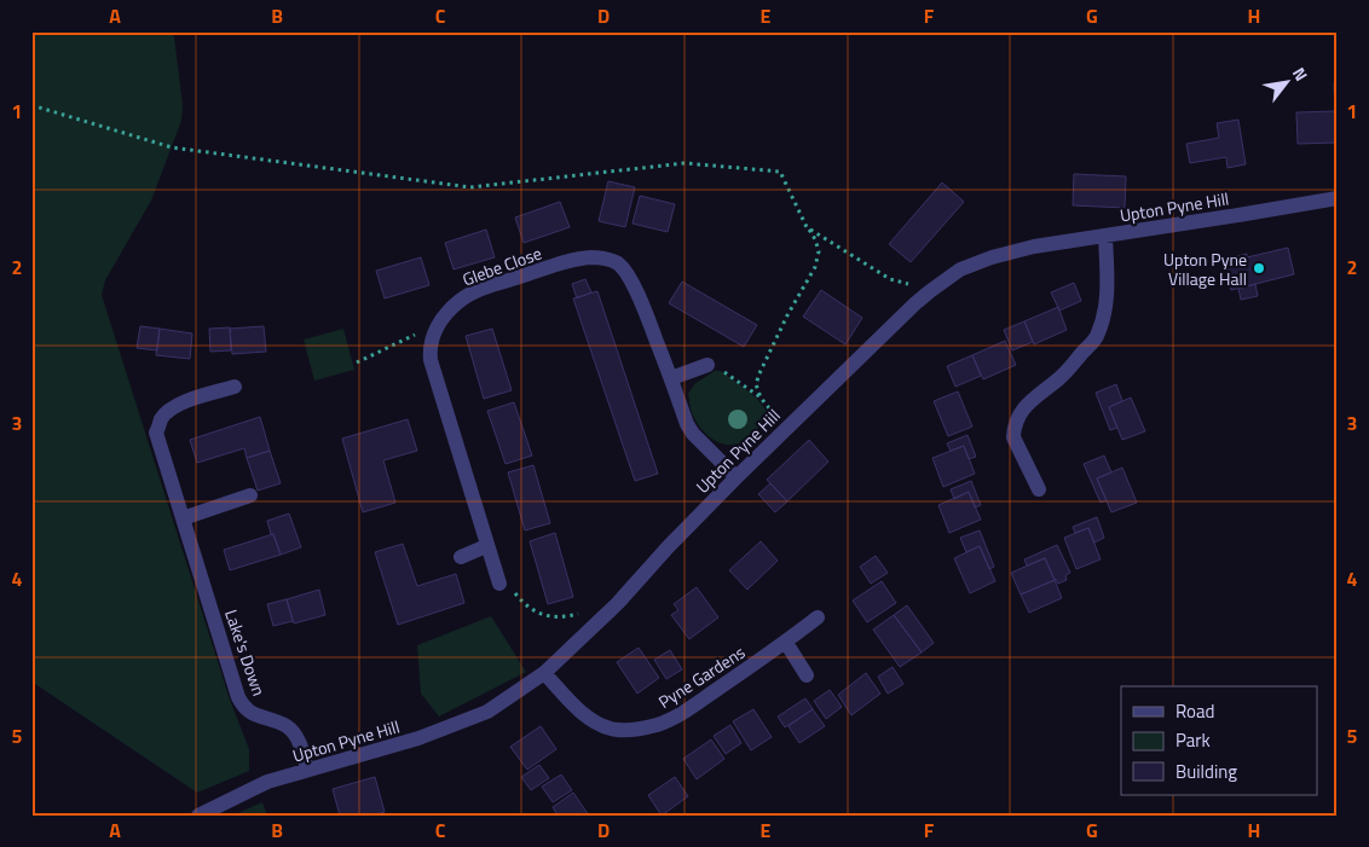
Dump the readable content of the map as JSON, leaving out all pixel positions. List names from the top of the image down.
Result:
{
  "streets": {
    "street": [
      "Upton Pyne Hill",
      "Glebe Close",
      "Lake's Down",
      "Pyne Gardens"
    ]
  },
  "crossings": [
    ["Upton Pyne Hill", "Glebe Close"],
    ["Upton Pyne Hill", "Lake's Down"],
    ["Upton Pyne Hill", "Pyne Gardens"]
  ],
  "places": ["Upton Pyne Village Hall"],
  "legend": ["Road", "Park", "Building"],
  "north": "top right",
  "grid": {
    "columns": [
      "A",
      "B",
      "C",
      "D",
      "E",
      "F",
      "G",
      "H"
    ],
    "rows": [
      "1",
      "2",
      "3",
      "4",
      "5"
    ]
  }
}
